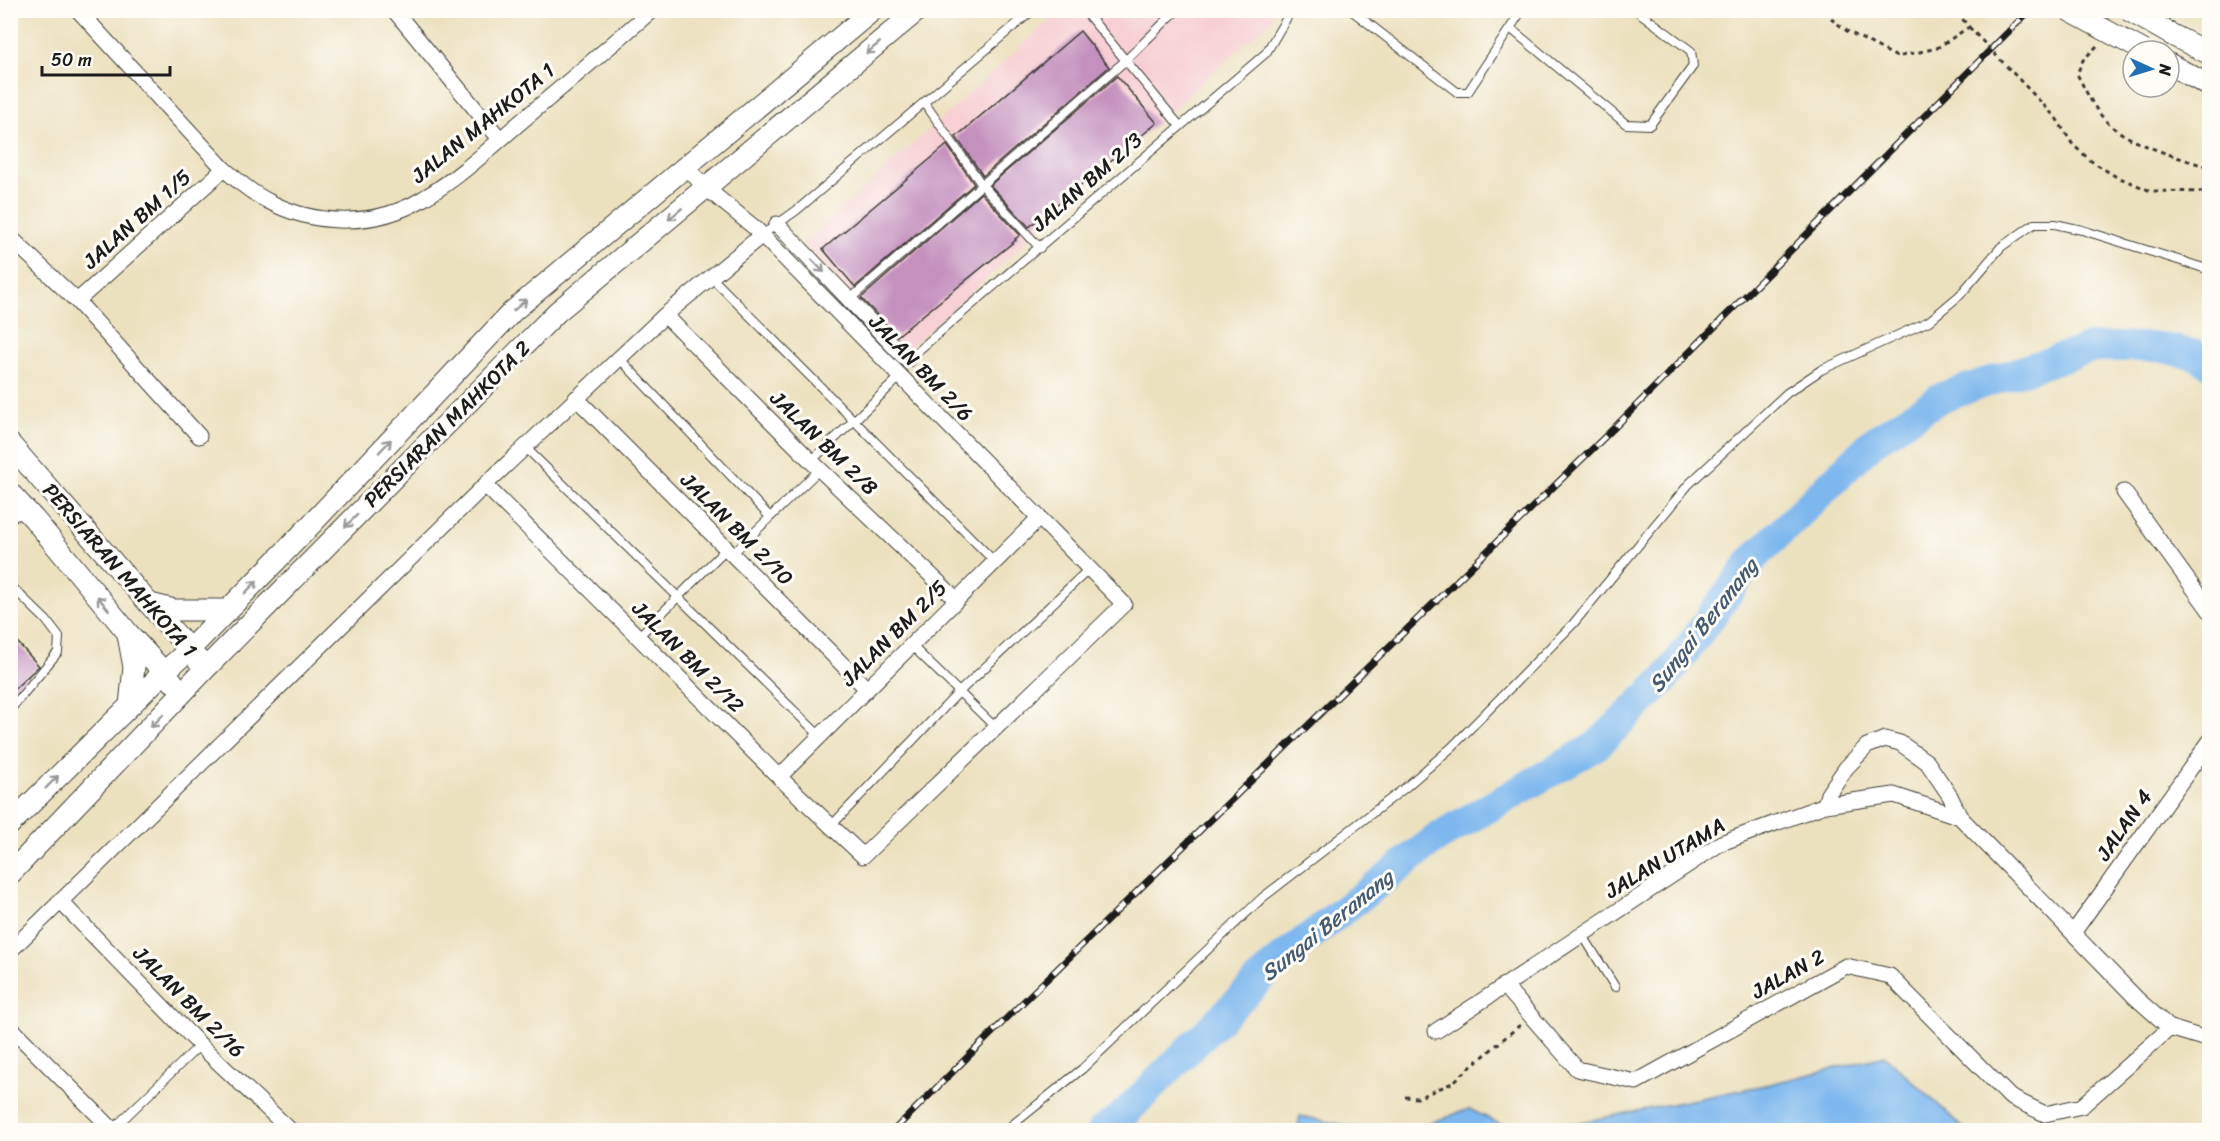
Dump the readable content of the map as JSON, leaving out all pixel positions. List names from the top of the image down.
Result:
{
  "streets": {
    "main road": ["PERSIARAN MAHKOTA 2", "PERSIARAN MAHKOTA 1"],
    "street": [
      "JALAN MAHKOTA 1",
      "JALAN BM 1/5",
      "JALAN BM 2/6",
      "JALAN BM 2/8",
      "JALAN BM 2/10",
      "JALAN BM 2/5",
      "JALAN BM 2/12",
      "JALAN 4",
      "JALAN UTAMA",
      "JALAN 2",
      "JALAN BM 2/16"
    ],
    "lane": ["JALAN BM 2/3"]
  },
  "crossings": [
    ["JALAN MAHKOTA 1", "JALAN BM 1/5"],
    ["JALAN BM 2/3", "JALAN BM 2/6"],
    ["JALAN BM 2/3", "JALAN BM 2/8"],
    ["JALAN BM 2/3", "JALAN BM 2/10"],
    ["JALAN BM 2/3", "JALAN BM 2/12"],
    ["JALAN BM 2/6", "PERSIARAN MAHKOTA 2"],
    ["JALAN BM 2/6", "JALAN BM 2/5"],
    ["JALAN BM 2/6", "JALAN BM 2/12"],
    ["PERSIARAN MAHKOTA 2", "PERSIARAN MAHKOTA 1"],
    ["JALAN BM 2/8", "JALAN BM 2/5"],
    ["JALAN BM 2/10", "JALAN BM 2/5"],
    ["JALAN BM 2/5", "JALAN BM 2/12"],
    ["JALAN 4", "JALAN UTAMA"],
    ["JALAN UTAMA", "JALAN 2"]
  ],
  "water": ["Sungai Beranang"],
  "scale_bar": "50 m",
  "north": "right"
}
